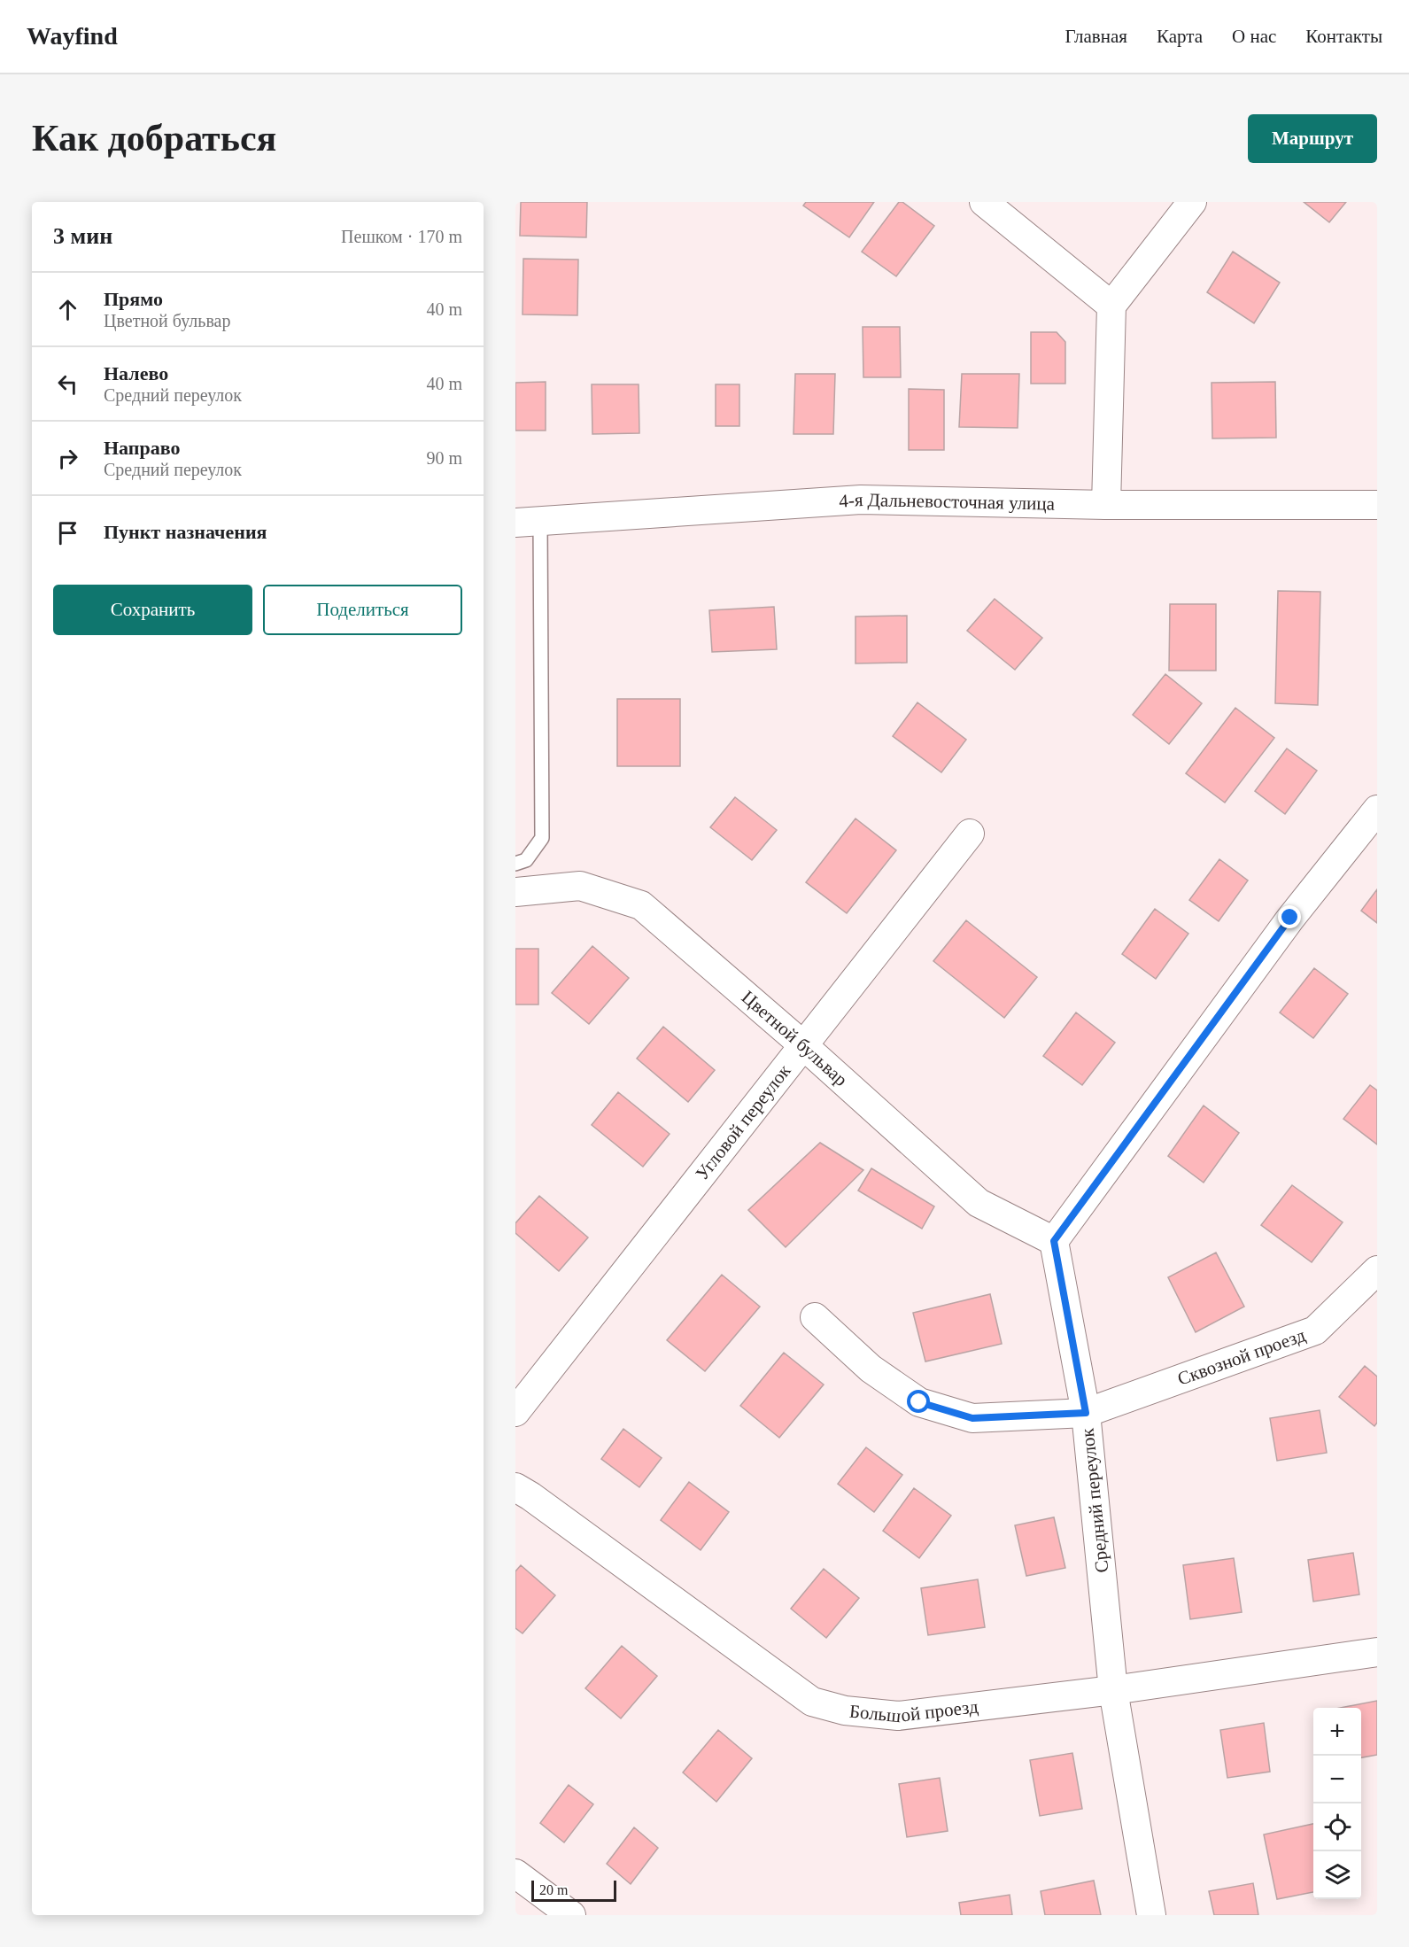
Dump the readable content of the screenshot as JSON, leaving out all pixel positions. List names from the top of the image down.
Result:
{
  "streets": {
    "street": [
      "4-я Дальневосточная улица",
      "Цветной бульвар",
      "Угловой переулок",
      "Сквозной проезд",
      "Средний переулок",
      "Большой проезд"
    ]
  },
  "crossings": [
    ["Цветной бульвар", "Угловой переулок"],
    ["Цветной бульвар", "Средний переулок"],
    ["Сквозной проезд", "Средний переулок"],
    ["Средний переулок", "Большой проезд"]
  ],
  "scale_bar": "20 m",
  "page": {
    "header": "Wayfind",
    "nav": [
      "Главная",
      "Карта",
      "О нас",
      "Контакты"
    ],
    "buttons": [
      "Маршрут",
      ["Сохранить", "Поделиться"]
    ],
    "title": "Как добраться",
    "heading": ["3 мин", "Пешком · 170 m"],
    "list": [
      ["Прямо", "Цветной бульвар", "40 m"],
      ["Налево", "Средний переулок", "40 m"],
      ["Направо", "Средний переулок", "90 m"],
      "Пункт назначения"
    ],
    "map_buttons": ["+", "−"],
    "scale": "20 m"
  }
}
